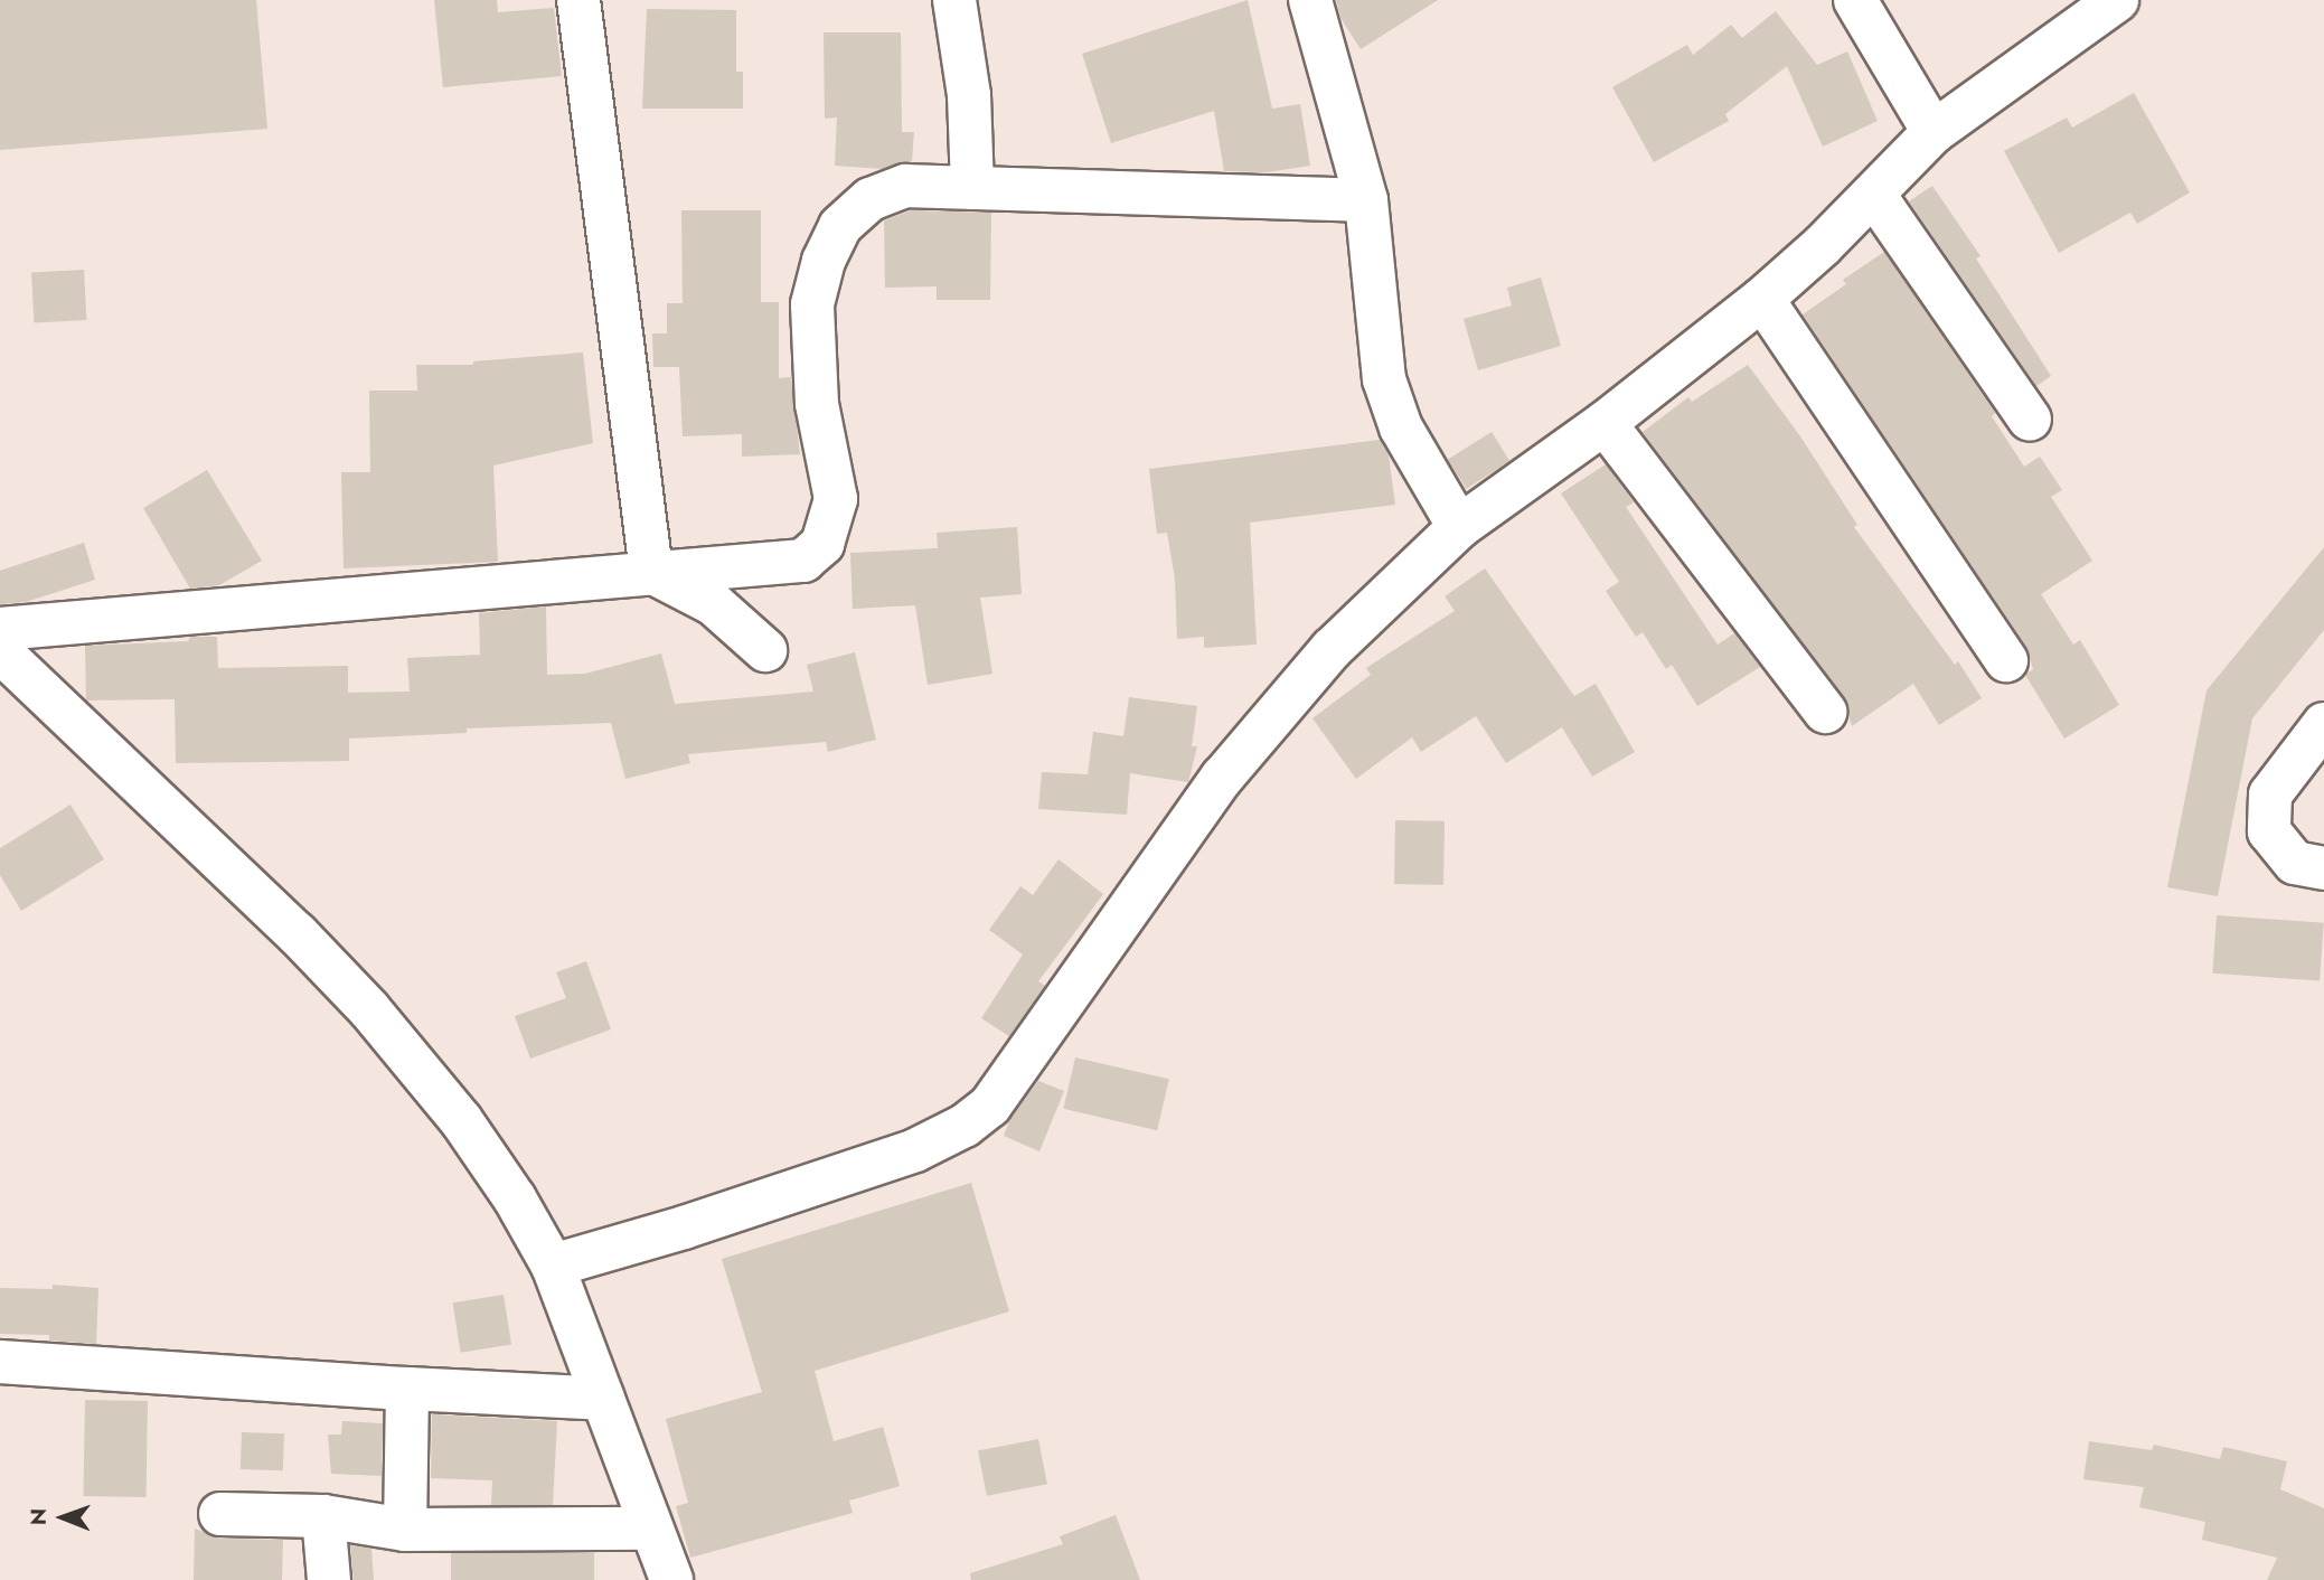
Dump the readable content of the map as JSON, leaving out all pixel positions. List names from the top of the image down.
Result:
{
  "north": "left"
}
